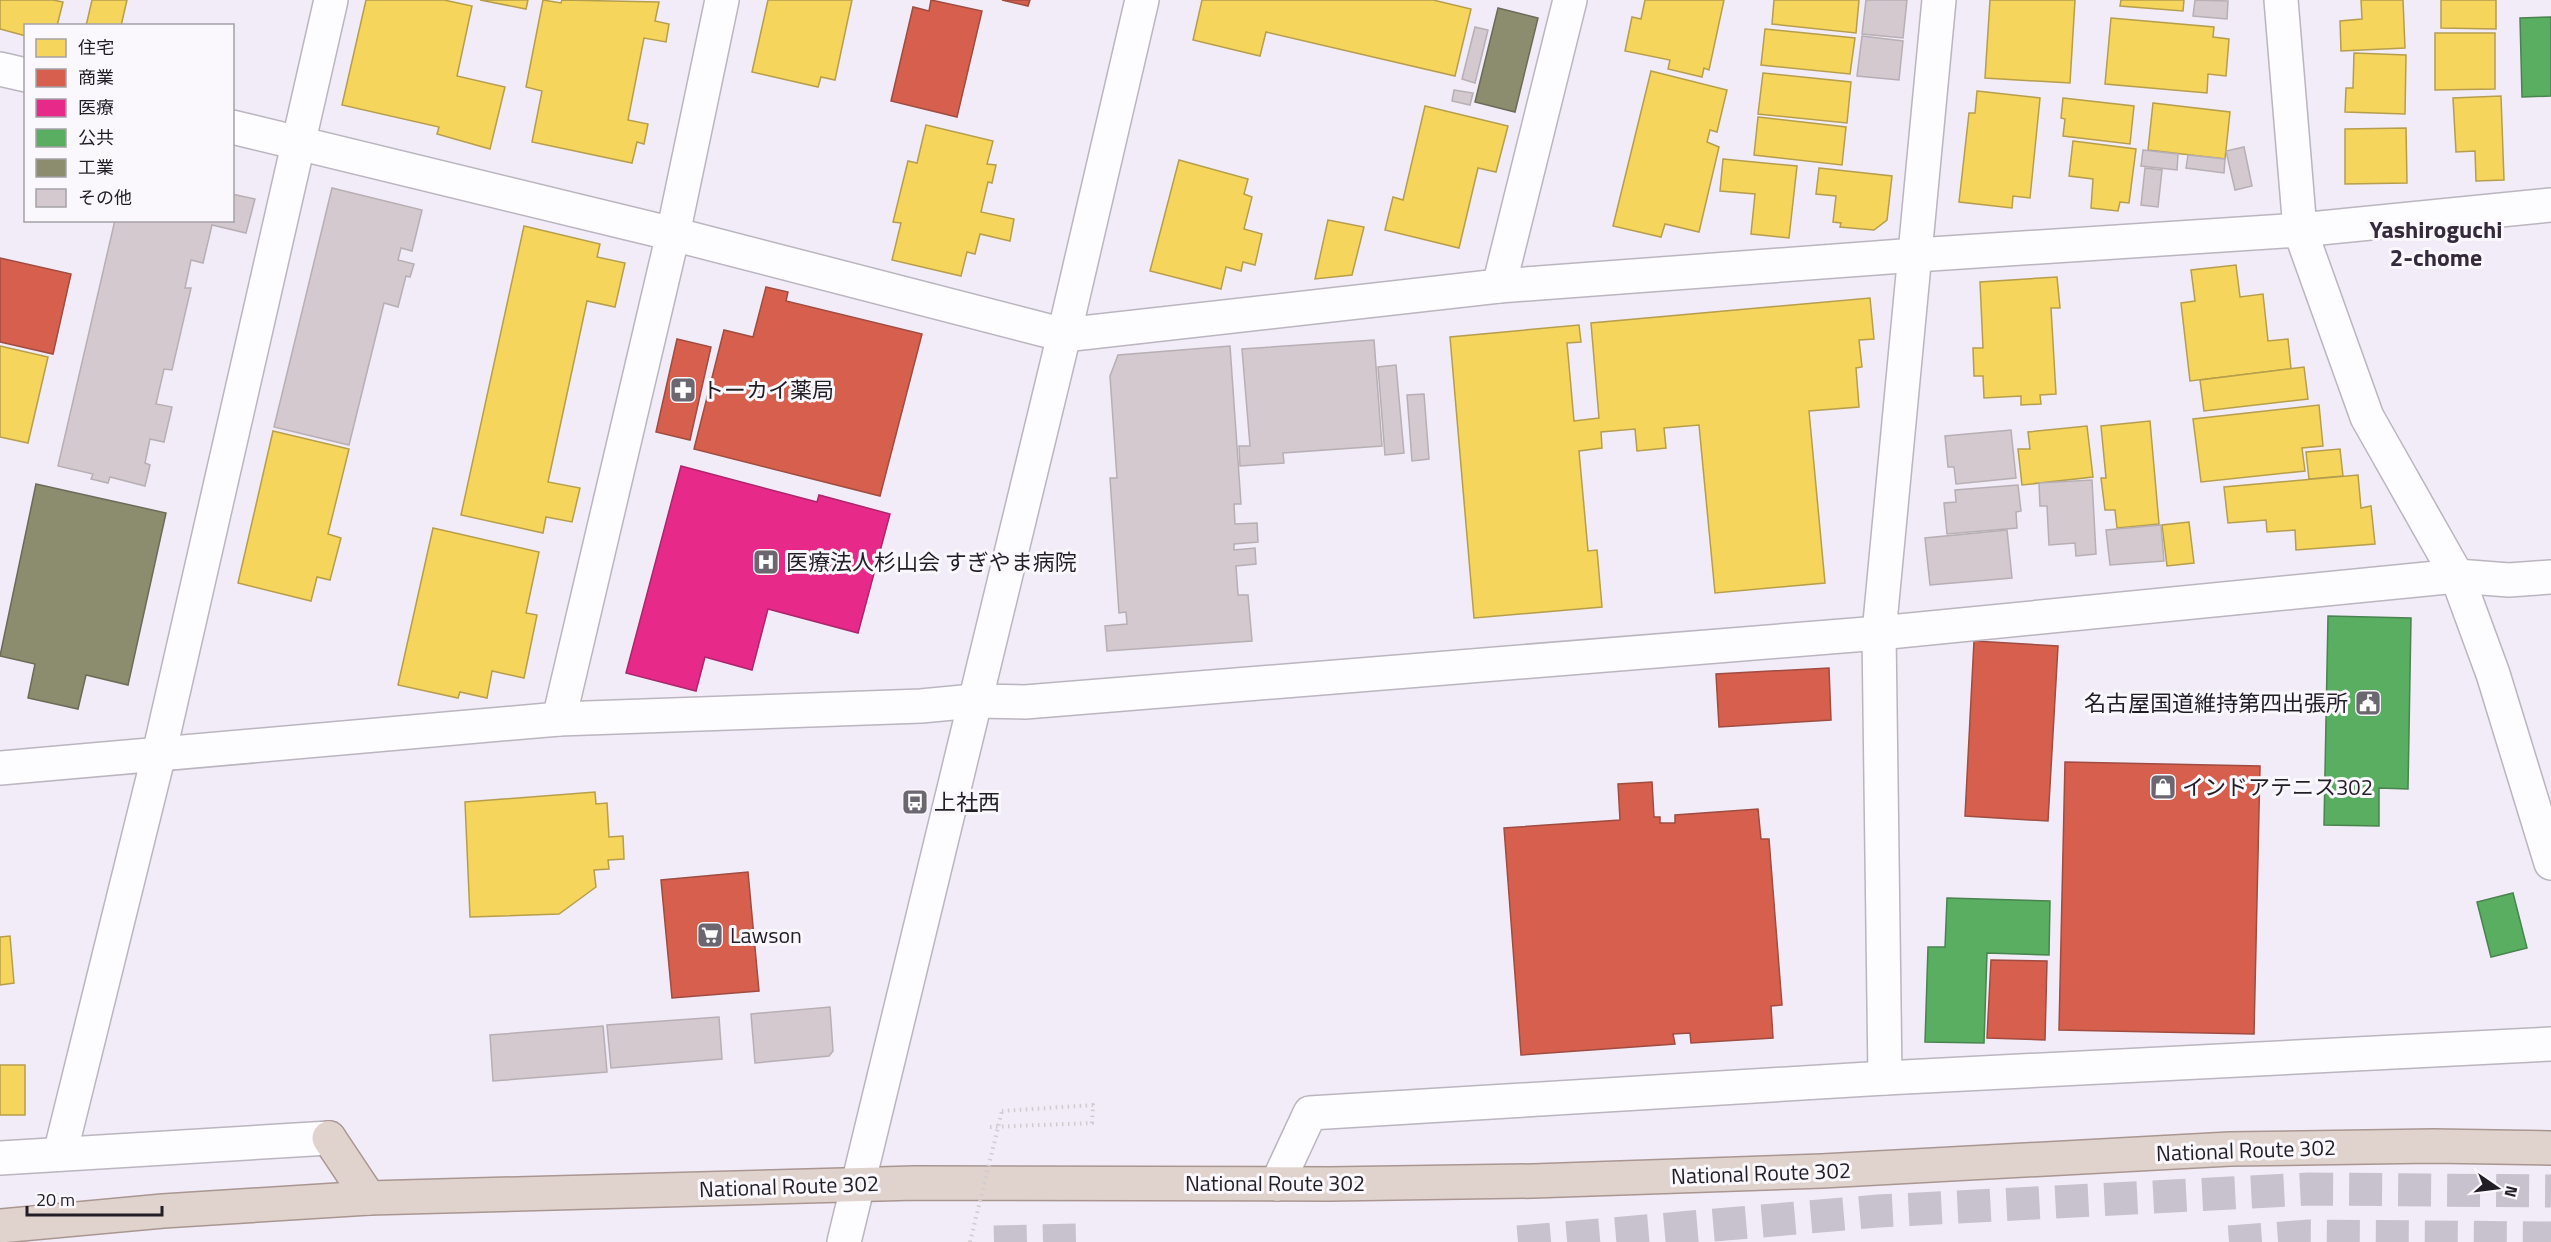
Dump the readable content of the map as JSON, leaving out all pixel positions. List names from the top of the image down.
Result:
{
  "streets": {
    "highway": ["National Route 302"]
  },
  "districts": ["Yashiroguchi 2-chome"],
  "places": {
    "pharmacy": ["トーカイ薬局"],
    "hospital": ["医療法人杉山会 すぎやま病院"],
    "public building": ["名古屋国道維持第四出張所"],
    "shop": ["インドアテニス302"],
    "bus stop": ["上社西"],
    "supermarket": ["Lawson"]
  },
  "legend": [
    "住宅",
    "商業",
    "医療",
    "公共",
    "工業",
    "その他"
  ],
  "scale_bar": "20 m",
  "north": "right"
}
